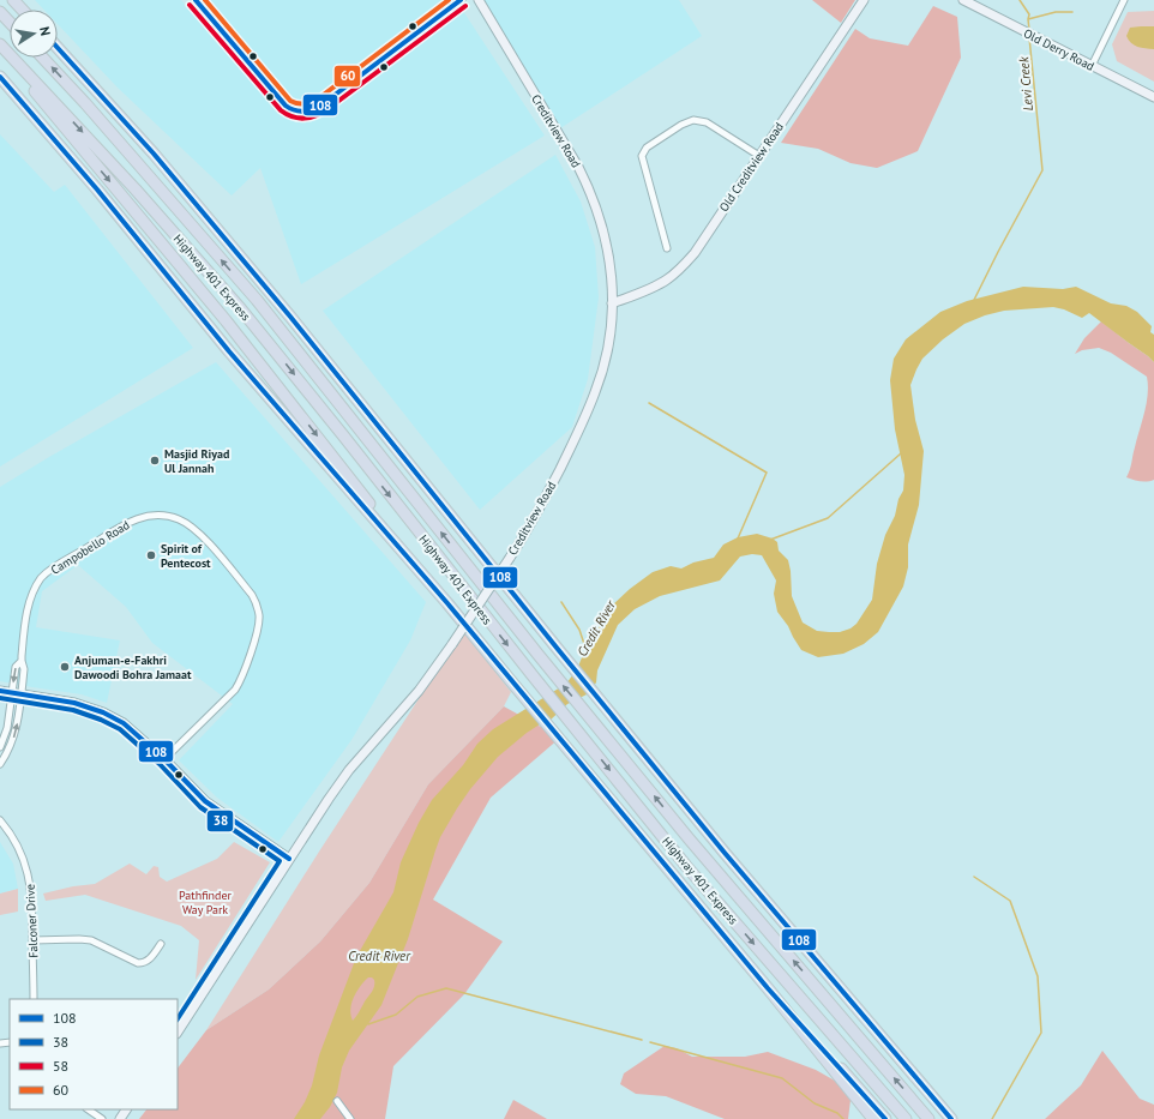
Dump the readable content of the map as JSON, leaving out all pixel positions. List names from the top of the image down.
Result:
{
  "streets": {
    "highway": ["Highway 401 Express"],
    "street": [
      "Old Derry Road",
      "Creditview Road",
      "Old Creditview Road",
      "Campobello Road",
      "Falconer Drive"
    ]
  },
  "crossings": [
    ["Creditview Road", "Old Creditview Road"]
  ],
  "water": ["Levi Creek", "Credit River"],
  "parks": ["Pathfinder Way Park"],
  "places": ["Masjid Riyad Ul Jannah", "Spirit of Pentecost", "Anjuman-e-Fakhri Dawoodi Bohra Jamaat"],
  "lines": [
    "transit line 108",
    "transit line 60",
    "transit line 58",
    "transit line 38"
  ],
  "legend": [
    "108",
    "38",
    "58",
    "60"
  ],
  "north": "right"
}
